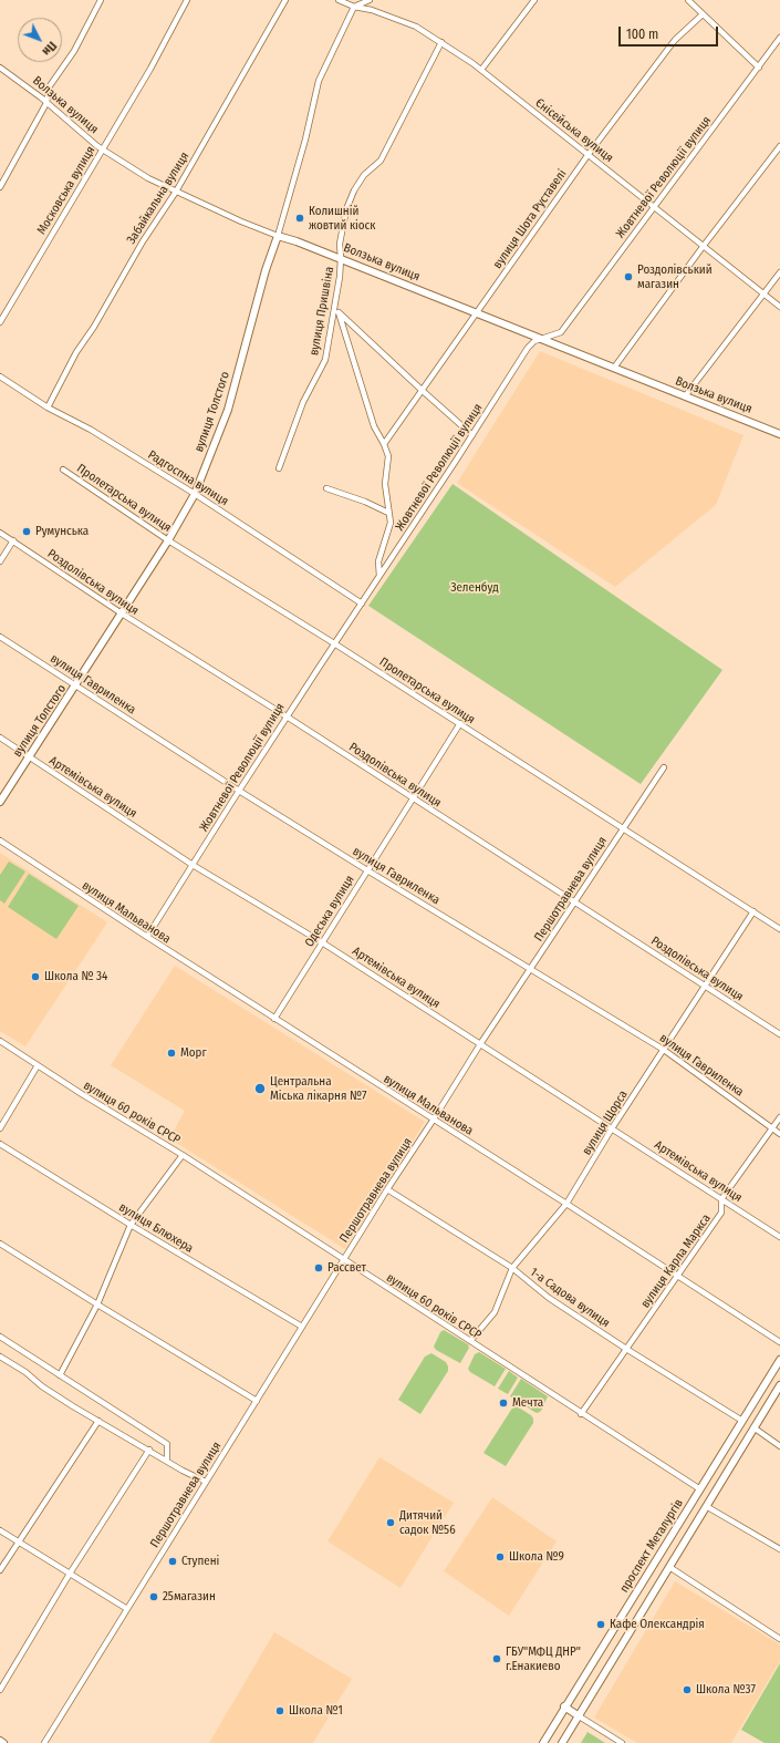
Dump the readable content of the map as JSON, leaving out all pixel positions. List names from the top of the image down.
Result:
{
  "streets": {
    "street": [
      "Волзька вулиця",
      "Єнісейська вулиця",
      "Жовтневої Революції вулиця",
      "Московська вулиця",
      "Забайкальна вулиця",
      "вулиця Шота Руставелі",
      "вулиця Пришвіна",
      "вулиця Толстого",
      "Радгоспна вулиця",
      "Пролетарська вулиця",
      "Роздолівська вулиця",
      "вулиця Гавриленка",
      "Артемівська вулиця",
      "Першотравнева вулиця",
      "Одеська вулиця",
      "вулиця Мальванова",
      "вулиця 60 років СРСР",
      "вулиця Щорса",
      "вулиця Блюхера",
      "вулиця Карла Маркса",
      "1-а Садова вулиця",
      "проспект Металургів"
    ]
  },
  "crossings": [
    ["Волзька вулиця", "Жовтневої Революції вулиця"],
    ["Волзька вулиця", "Московська вулиця"],
    ["Волзька вулиця", "Забайкальна вулиця"],
    ["Волзька вулиця", "вулиця Шота Руставелі"],
    ["Волзька вулиця", "вулиця Пришвіна"],
    ["Волзька вулиця", "вулиця Толстого"],
    ["Єнісейська вулиця", "Жовтневої Революції вулиця"],
    ["Єнісейська вулиця", "вулиця Шота Руставелі"],
    ["Єнісейська вулиця", "вулиця Пришвіна"],
    ["Єнісейська вулиця", "вулиця Толстого"],
    ["Жовтневої Революції вулиця", "Радгоспна вулиця"],
    ["Жовтневої Революції вулиця", "Пролетарська вулиця"],
    ["Жовтневої Революції вулиця", "Роздолівська вулиця"],
    ["Жовтневої Революції вулиця", "вулиця Гавриленка"],
    ["Жовтневої Революції вулиця", "Артемівська вулиця"],
    ["Жовтневої Революції вулиця", "вулиця Мальванова"],
    ["Забайкальна вулиця", "Радгоспна вулиця"],
    ["вулиця Толстого", "Радгоспна вулиця"],
    ["вулиця Толстого", "Пролетарська вулиця"],
    ["вулиця Толстого", "Роздолівська вулиця"],
    ["вулиця Толстого", "вулиця Гавриленка"],
    ["вулиця Толстого", "Артемівська вулиця"],
    ["Пролетарська вулиця", "Першотравнева вулиця"],
    ["Пролетарська вулиця", "Одеська вулиця"],
    ["Пролетарська вулиця", "вулиця Щорса"],
    ["Роздолівська вулиця", "Першотравнева вулиця"],
    ["Роздолівська вулиця", "Одеська вулиця"],
    ["Роздолівська вулиця", "вулиця Щорса"],
    ["вулиця Гавриленка", "Першотравнева вулиця"],
    ["вулиця Гавриленка", "Одеська вулиця"],
    ["вулиця Гавриленка", "вулиця Щорса"],
    ["вулиця Гавриленка", "вулиця Карла Маркса"],
    ["Артемівська вулиця", "Першотравнева вулиця"],
    ["Артемівська вулиця", "Одеська вулиця"],
    ["Артемівська вулиця", "вулиця Щорса"],
    ["Артемівська вулиця", "вулиця Карла Маркса"],
    ["Першотравнева вулиця", "вулиця Мальванова"],
    ["Першотравнева вулиця", "вулиця 60 років СРСР"],
    ["Першотравнева вулиця", "вулиця Блюхера"],
    ["Першотравнева вулиця", "1-а Садова вулиця"],
    ["Одеська вулиця", "вулиця Мальванова"],
    ["вулиця Мальванова", "вулиця Щорса"],
    ["вулиця Мальванова", "вулиця Карла Маркса"],
    ["вулиця 60 років СРСР", "вулиця Щорса"],
    ["вулиця 60 років СРСР", "вулиця Карла Маркса"],
    ["вулиця 60 років СРСР", "проспект Металургів"],
    ["вулиця Щорса", "1-а Садова вулиця"],
    ["вулиця Карла Маркса", "1-а Садова вулиця"],
    ["1-а Садова вулиця", "проспект Металургів"]
  ],
  "parks": ["Зеленбуд"],
  "places": [
    "Колишній жовтий кіоск",
    "Роздолівський магазин",
    "Румунська",
    "Школа № 34",
    "Морг",
    "Центральна Міська лікарня №7",
    "Рассвет",
    "Мечта",
    "Дитячий садок №56",
    "Школа №9",
    "Ступені",
    "25магазин",
    "Кафе Олександрія",
    "ГБУ\"МФЦ ДНР\" г.Енакиево",
    "Школа №37",
    "Школа №1"
  ],
  "scale_bar": "100 m",
  "north": "bottom right"
}
